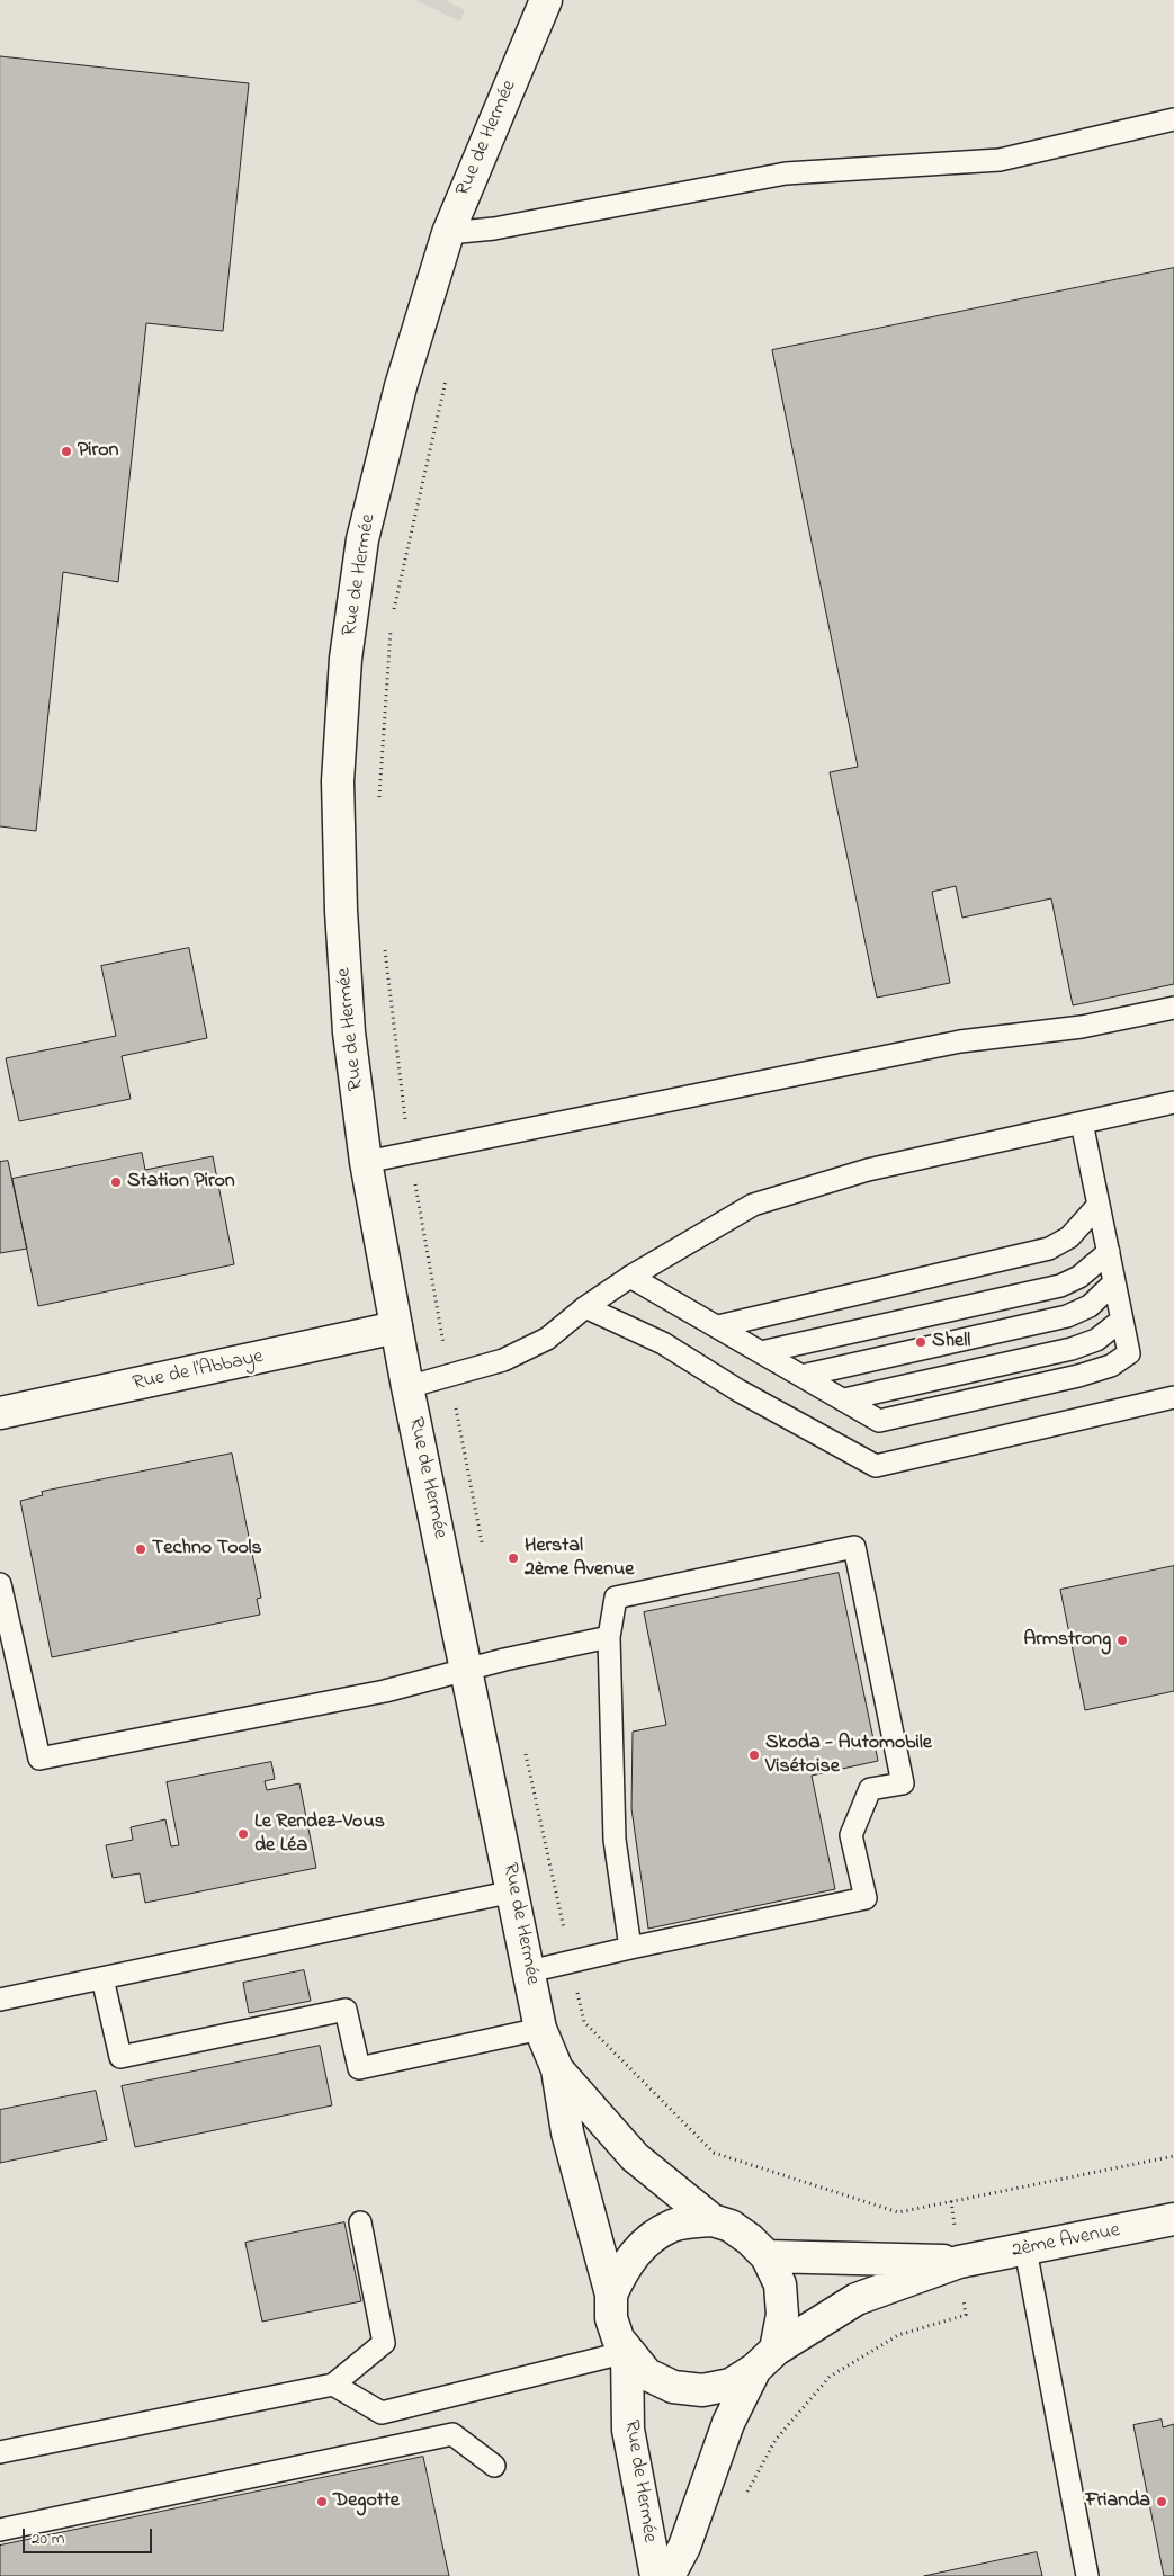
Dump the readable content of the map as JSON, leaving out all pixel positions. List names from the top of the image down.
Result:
{
  "streets": {
    "street": ["Rue de Hermée", "Rue de l'Abbaye", "2ème Avenue"]
  },
  "crossings": [
    ["Rue de Hermée", "Rue de l'Abbaye"],
    ["Rue de Hermée", "2ème Avenue"]
  ],
  "places": [
    "Piron",
    "Station Piron",
    "Shell",
    "Techno Tools",
    "Herstal 2ème Avenue",
    "Armstrong",
    "Skoda - Automobile Visétoise",
    "Le Rendez-Vous de Léa",
    "Degotte",
    "Frianda"
  ],
  "scale_bar": "20 m"
}
